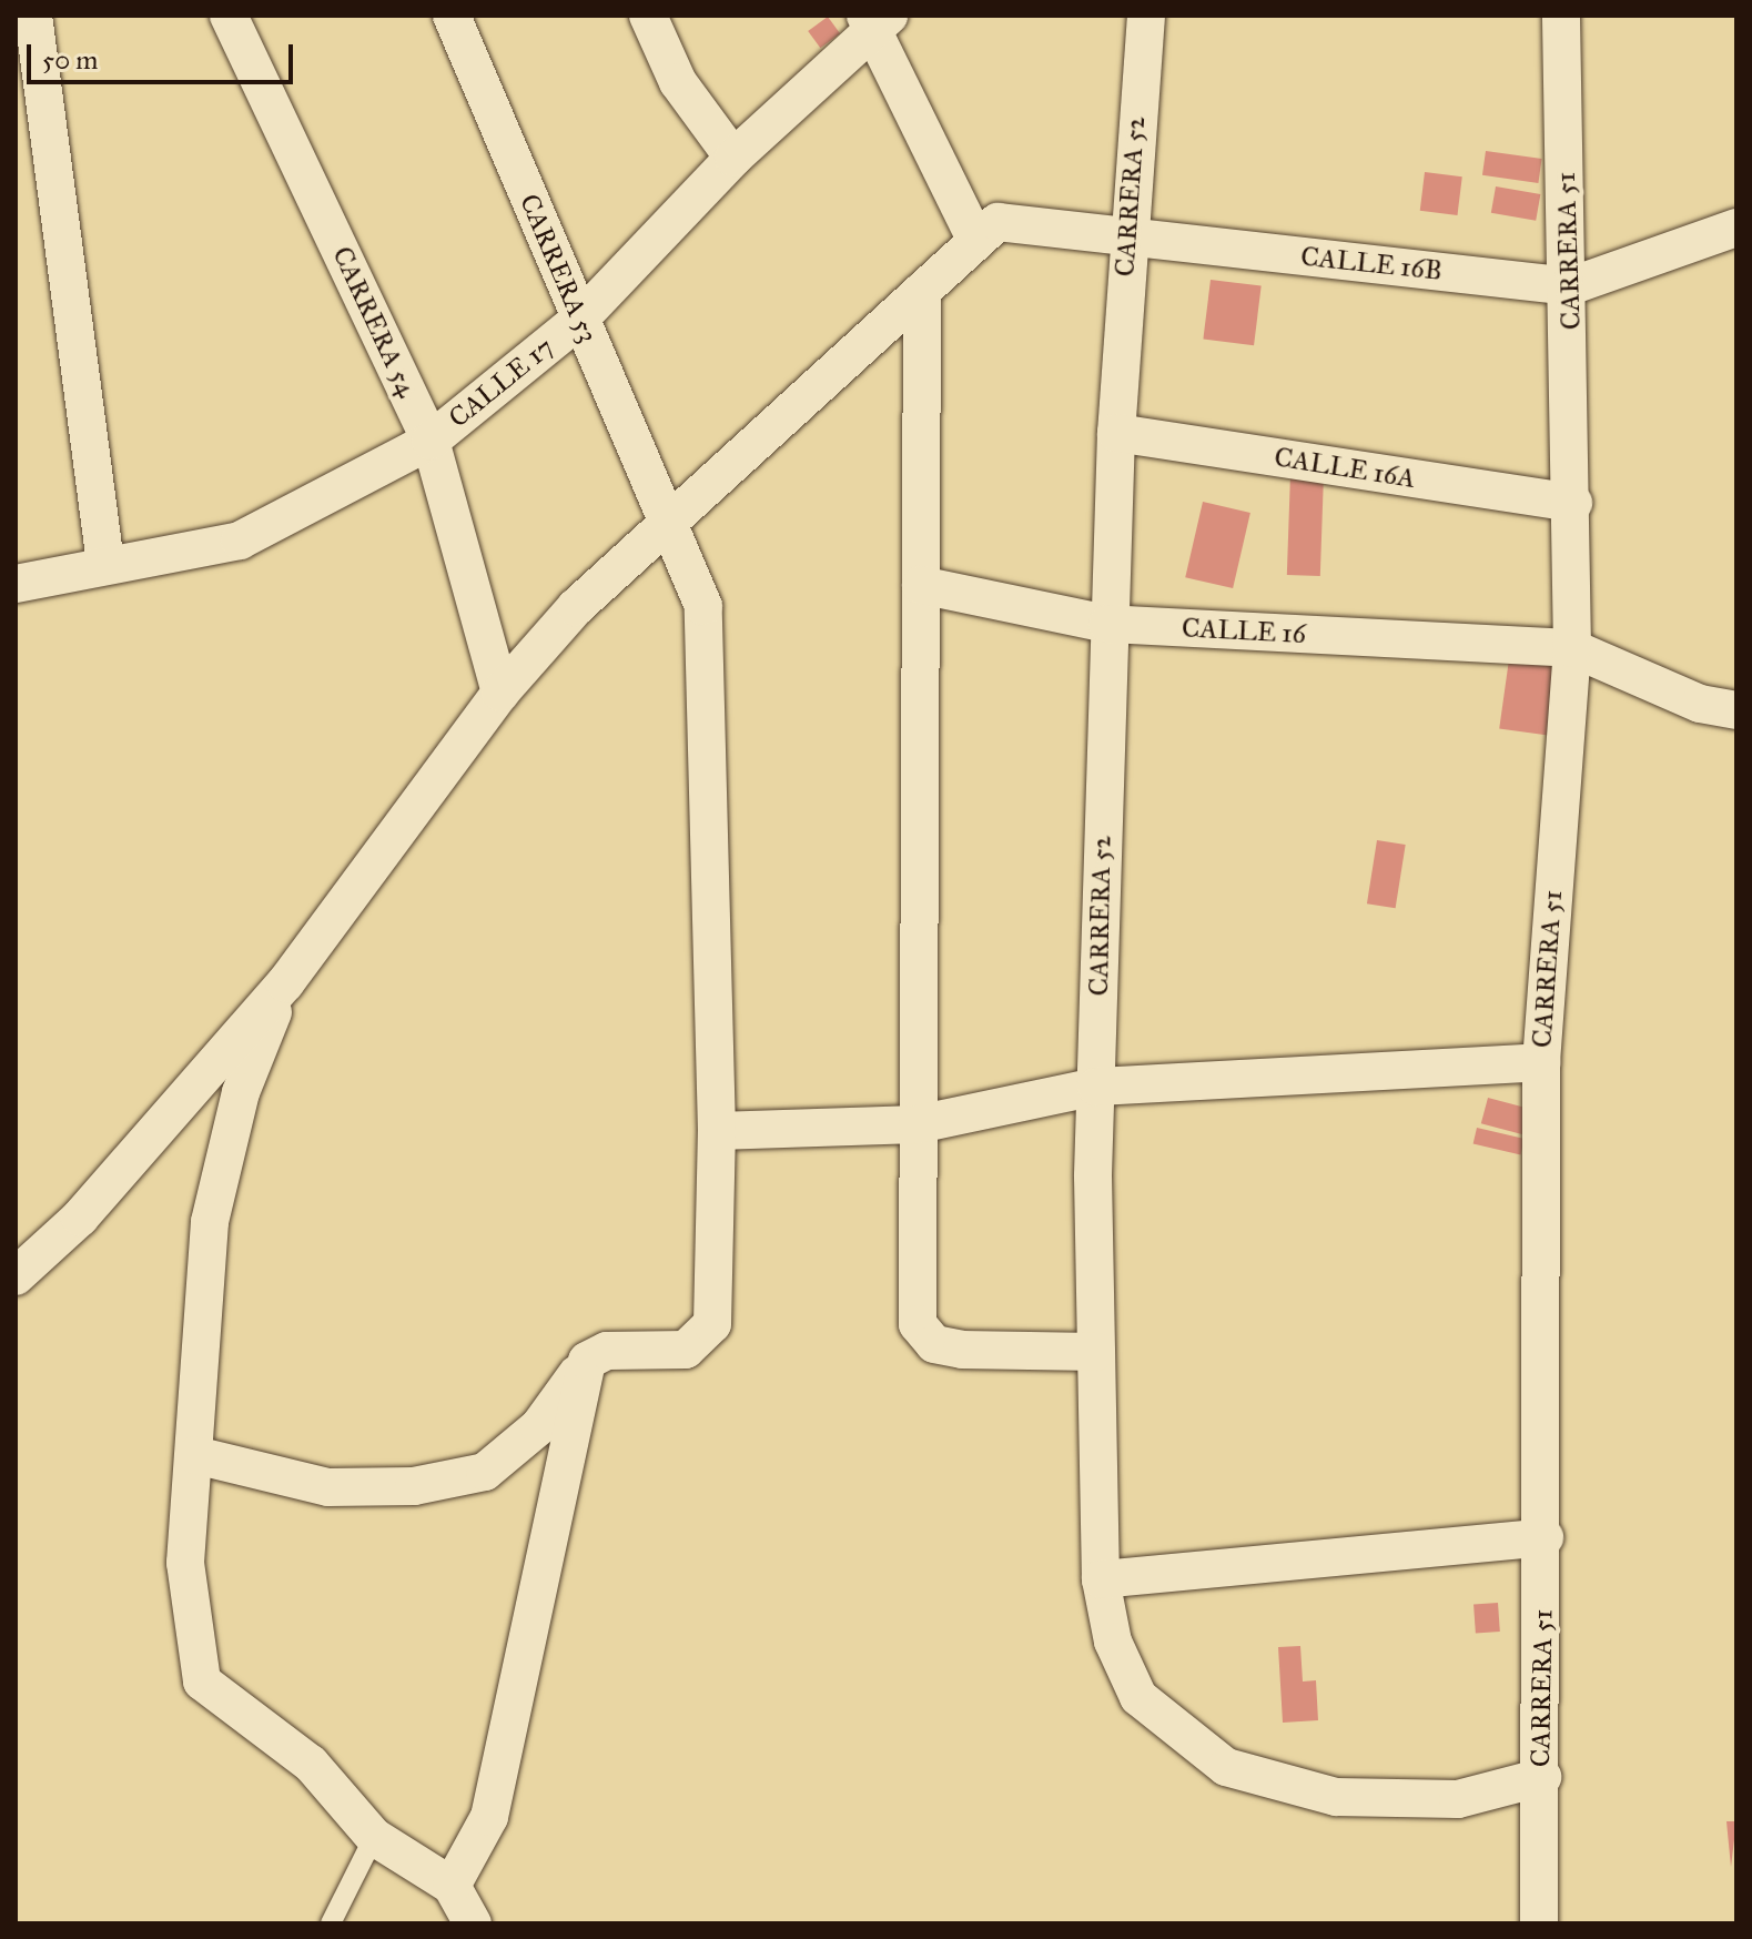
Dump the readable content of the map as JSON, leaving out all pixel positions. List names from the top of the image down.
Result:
{
  "streets": {
    "street": [
      "CARRERA 52",
      "CARRERA 51",
      "CALLE 16B",
      "CARRERA 53",
      "CARRERA 54",
      "CALLE 17",
      "CALLE 16A",
      "CALLE 16"
    ]
  },
  "crossings": [
    ["CARRERA 52", "CARRERA 51"],
    ["CARRERA 52", "CALLE 16B"],
    ["CARRERA 52", "CALLE 16A"],
    ["CARRERA 52", "CALLE 16"],
    ["CARRERA 51", "CALLE 16B"],
    ["CARRERA 51", "CALLE 16A"],
    ["CARRERA 51", "CALLE 16"],
    ["CARRERA 53", "CALLE 17"],
    ["CARRERA 54", "CALLE 17"]
  ],
  "scale_bar": "50 m"
}
